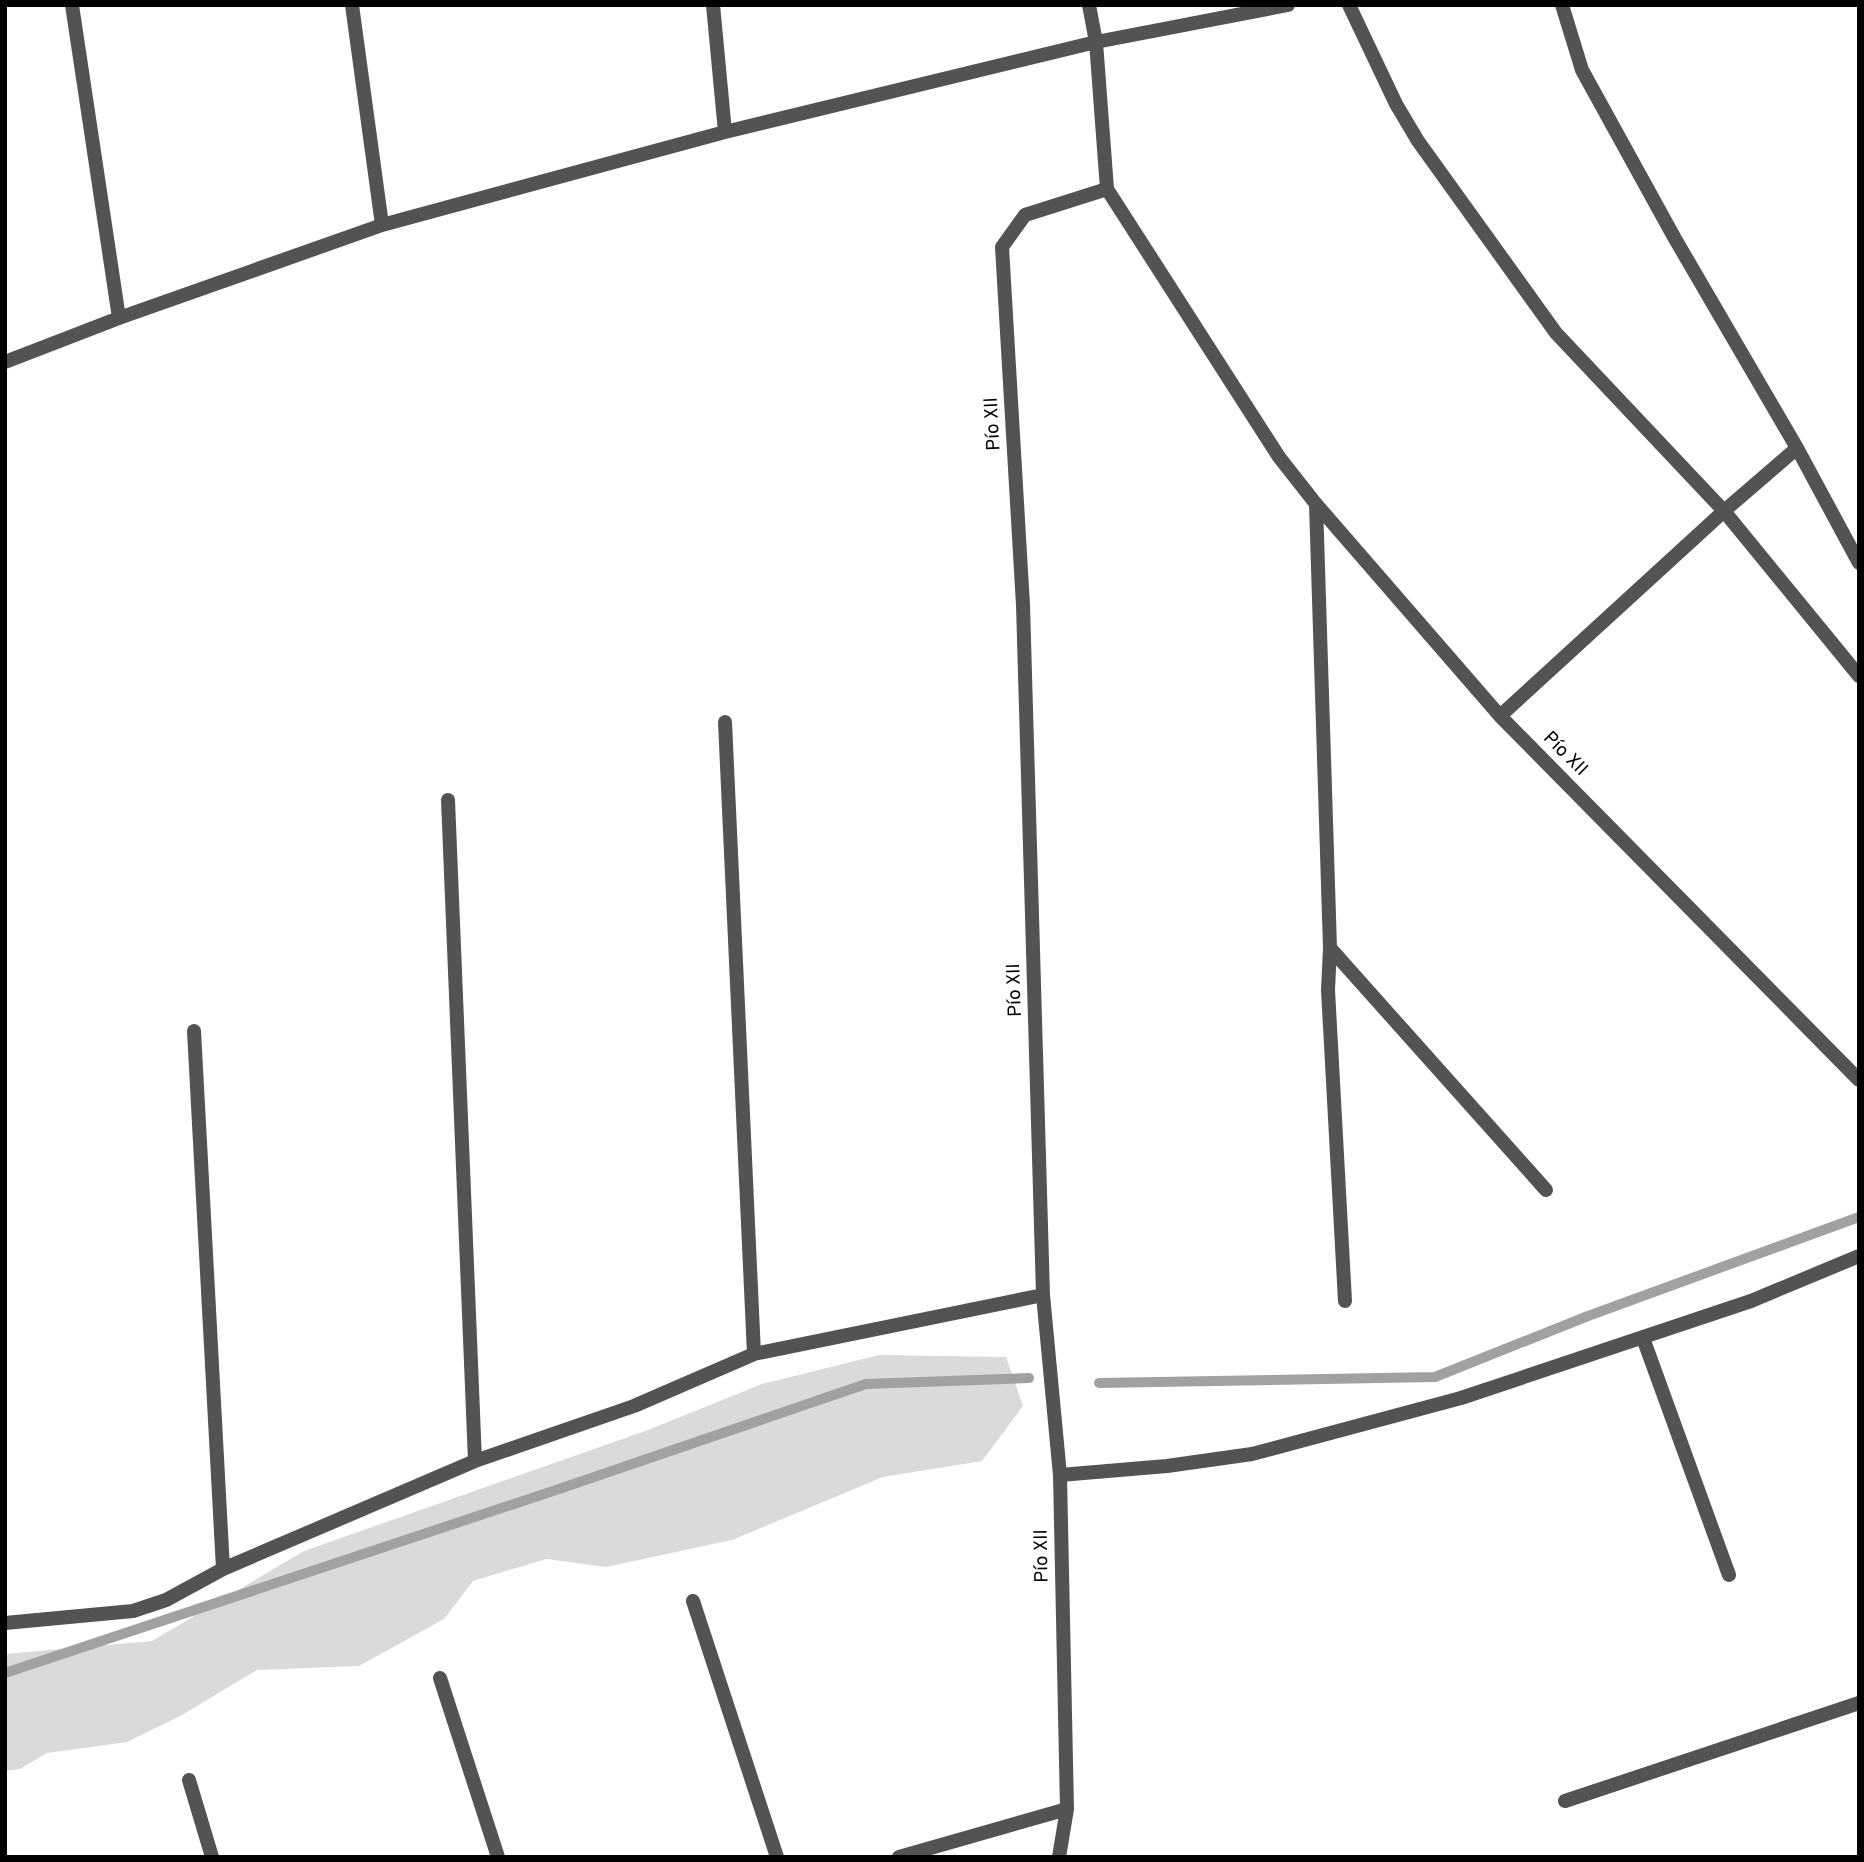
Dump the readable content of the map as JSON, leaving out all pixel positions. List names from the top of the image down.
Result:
{
  "streets": {
    "street": ["Pío XII"]
  }
}
